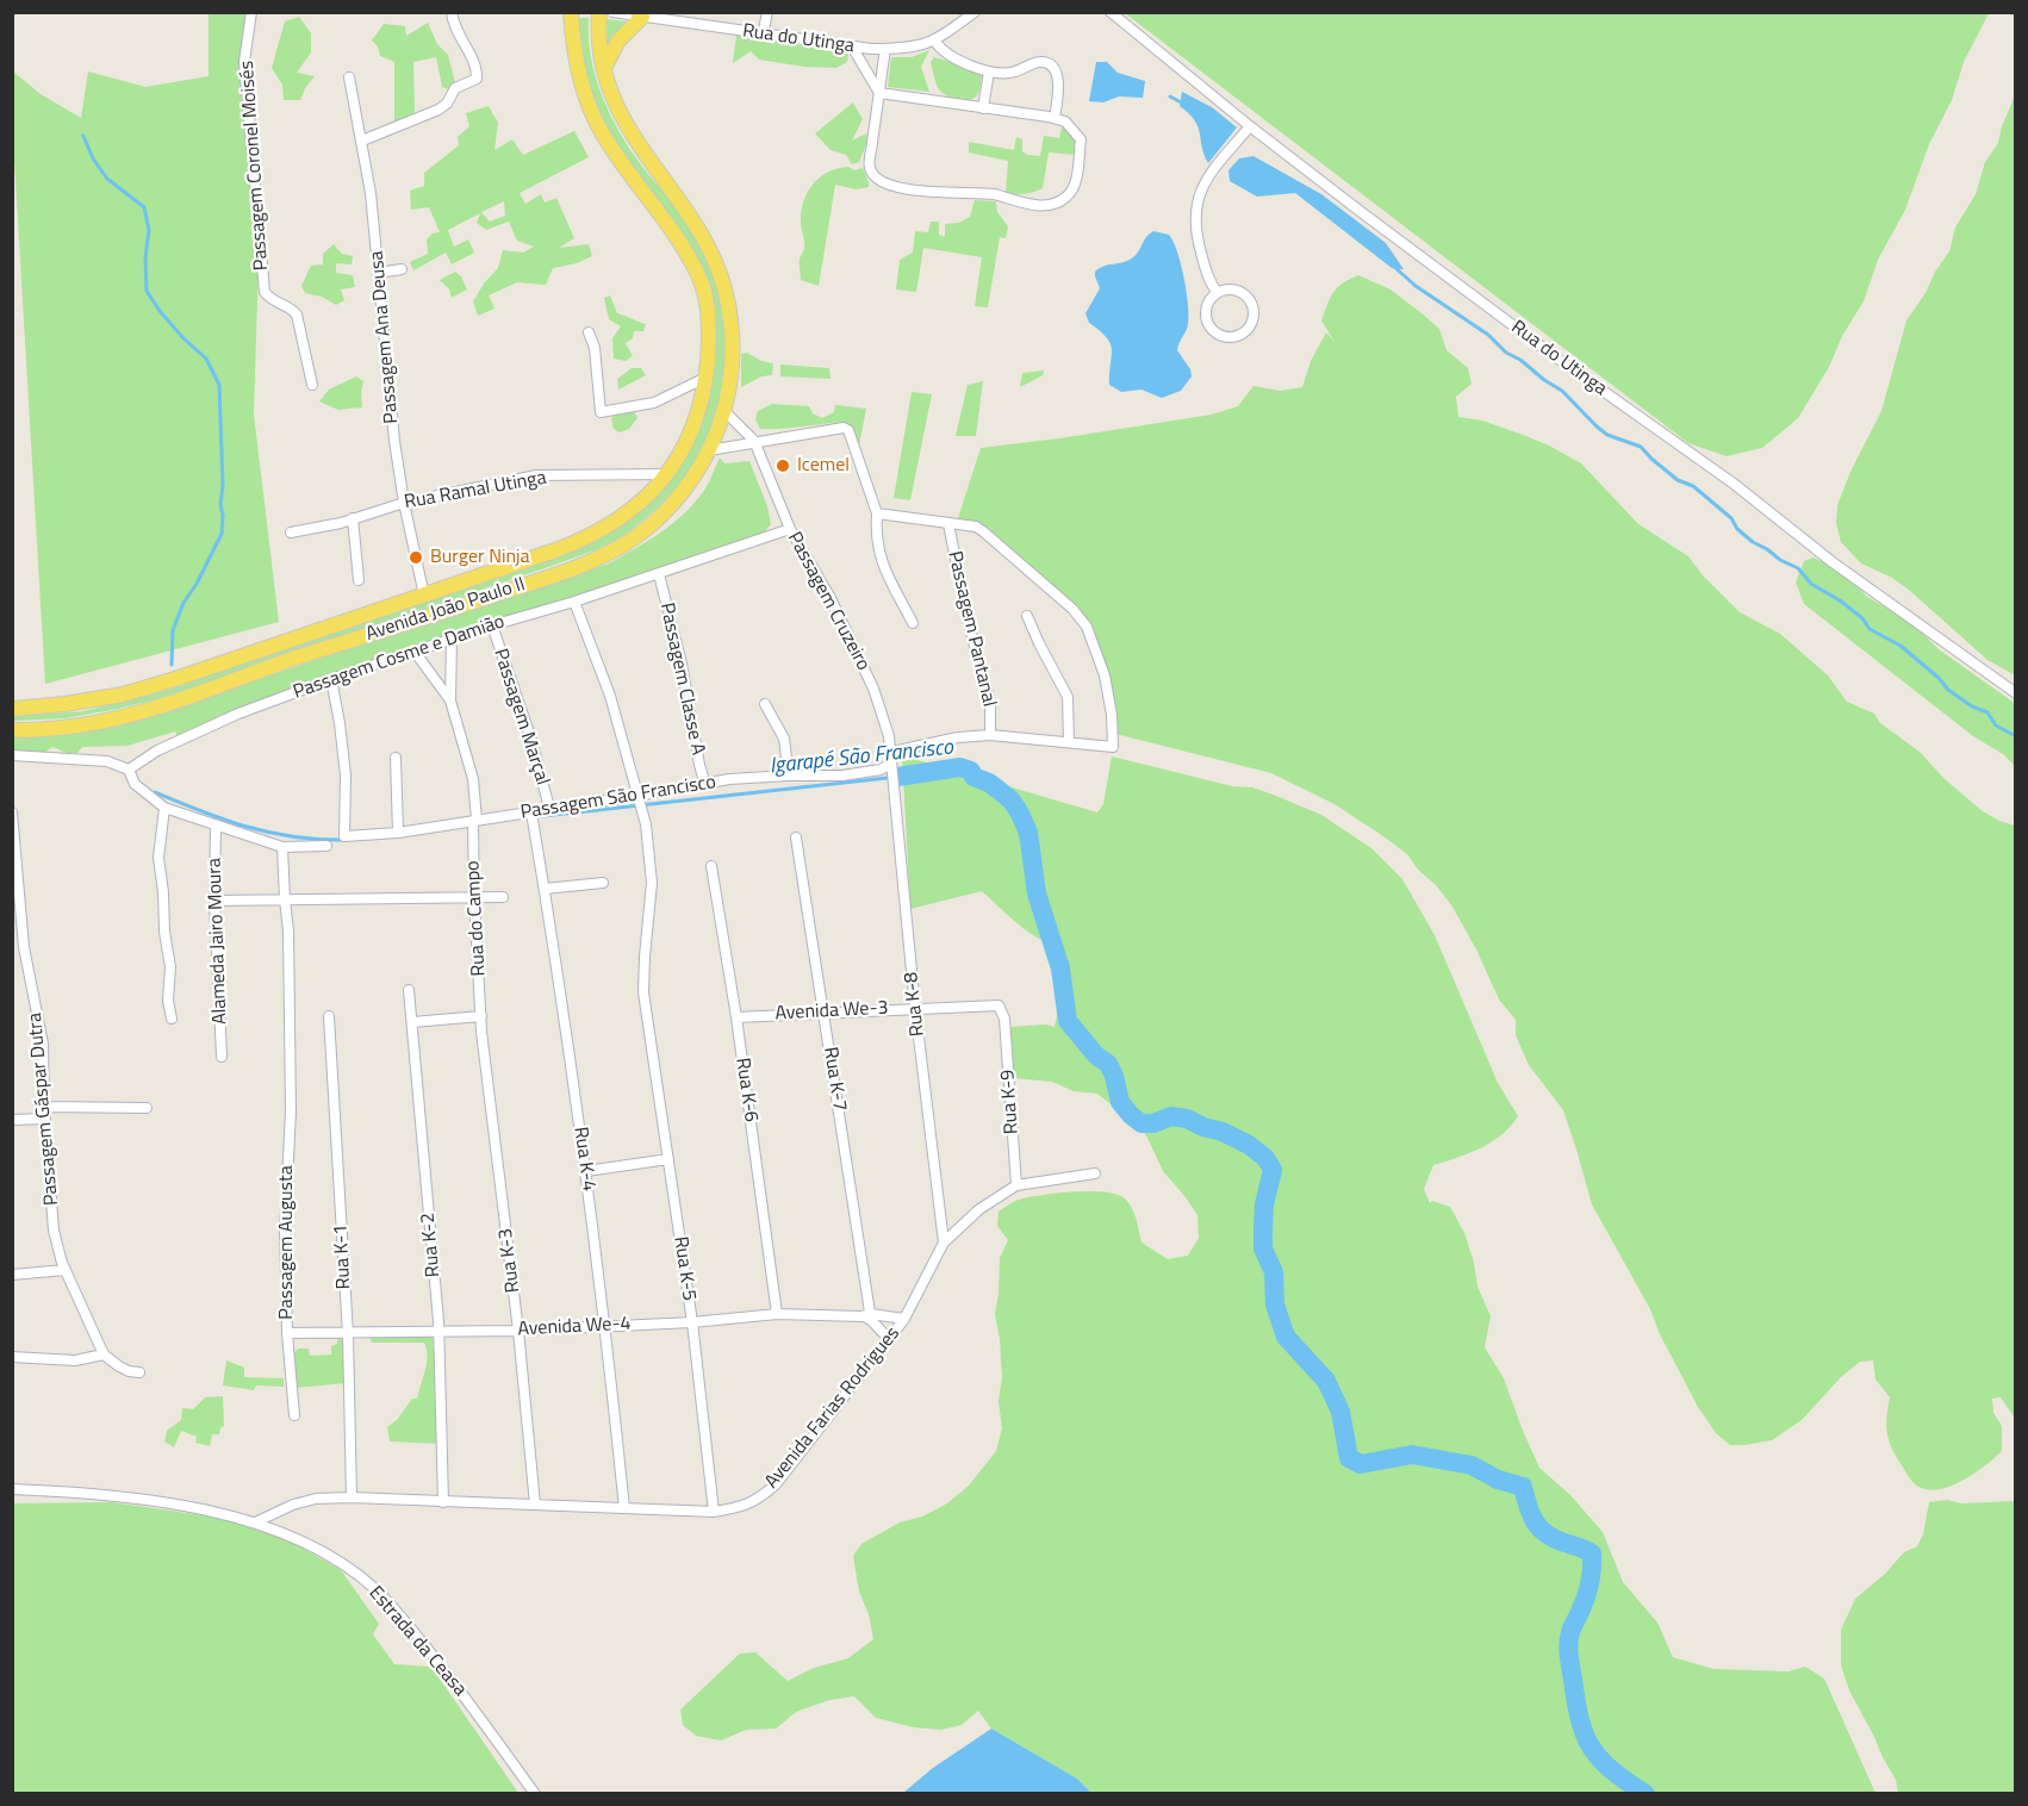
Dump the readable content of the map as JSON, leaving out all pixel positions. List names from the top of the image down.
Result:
{
  "streets": {
    "main road": ["Avenida João Paulo II"],
    "street": [
      "Rua do Utinga",
      "Passagem Coronel Moisés",
      "Passagem Ana Deusa",
      "Rua Ramal Utinga",
      "Passagem Cruzeiro",
      "Passagem Pantanal",
      "Passagem Cosme e Damião",
      "Passagem Classe A",
      "Passagem Marçal",
      "Passagem São Francisco",
      "Rua do Campo",
      "Alameda Jairo Moura",
      "Rua K-8",
      "Avenida We-3",
      "Rua K-7",
      "Rua K-6",
      "Rua K-9",
      "Passagem Gáspar Dutra",
      "Rua K-4",
      "Passagem Augusta",
      "Rua K-2",
      "Rua K-1",
      "Rua K-3",
      "Rua K-5",
      "Avenida We-4",
      "Avenida Farias Rodrigues",
      "Estrada da Ceasa"
    ]
  },
  "crossings": [
    ["Passagem Ana Deusa", "Rua Ramal Utinga"],
    ["Passagem Ana Deusa", "Avenida João Paulo II"],
    ["Rua Ramal Utinga", "Avenida João Paulo II"],
    ["Passagem Cruzeiro", "Passagem Cosme e Damião"],
    ["Passagem Cruzeiro", "Passagem São Francisco"],
    ["Passagem Cruzeiro", "Rua K-8"],
    ["Passagem Cosme e Damião", "Passagem Classe A"],
    ["Passagem Cosme e Damião", "Passagem Marçal"],
    ["Passagem Cosme e Damião", "Passagem São Francisco"],
    ["Passagem Cosme e Damião", "Rua do Campo"],
    ["Passagem Cosme e Damião", "Rua K-5"],
    ["Passagem Classe A", "Passagem São Francisco"],
    ["Passagem Marçal", "Passagem São Francisco"],
    ["Passagem São Francisco", "Rua do Campo"],
    ["Passagem São Francisco", "Rua K-8"],
    ["Passagem São Francisco", "Rua K-4"],
    ["Passagem São Francisco", "Rua K-5"],
    ["Rua do Campo", "Rua K-3"],
    ["Rua K-8", "Avenida We-3"],
    ["Rua K-8", "Avenida Farias Rodrigues"],
    ["Avenida We-3", "Rua K-7"],
    ["Avenida We-3", "Rua K-6"],
    ["Avenida We-3", "Rua K-9"],
    ["Rua K-7", "Avenida We-4"],
    ["Rua K-6", "Avenida We-4"],
    ["Rua K-9", "Avenida Farias Rodrigues"],
    ["Rua K-4", "Avenida We-4"],
    ["Rua K-4", "Avenida Farias Rodrigues"],
    ["Passagem Augusta", "Avenida We-4"],
    ["Rua K-2", "Avenida We-4"],
    ["Rua K-2", "Avenida Farias Rodrigues"],
    ["Rua K-1", "Avenida We-4"],
    ["Rua K-1", "Avenida Farias Rodrigues"],
    ["Rua K-3", "Avenida We-4"],
    ["Rua K-3", "Avenida Farias Rodrigues"],
    ["Rua K-5", "Avenida We-4"],
    ["Rua K-5", "Avenida Farias Rodrigues"],
    ["Avenida We-4", "Avenida Farias Rodrigues"],
    ["Avenida Farias Rodrigues", "Estrada da Ceasa"]
  ],
  "water": ["Igarapé São Francisco"],
  "places": ["Icemel", "Burger Ninja"]
}
